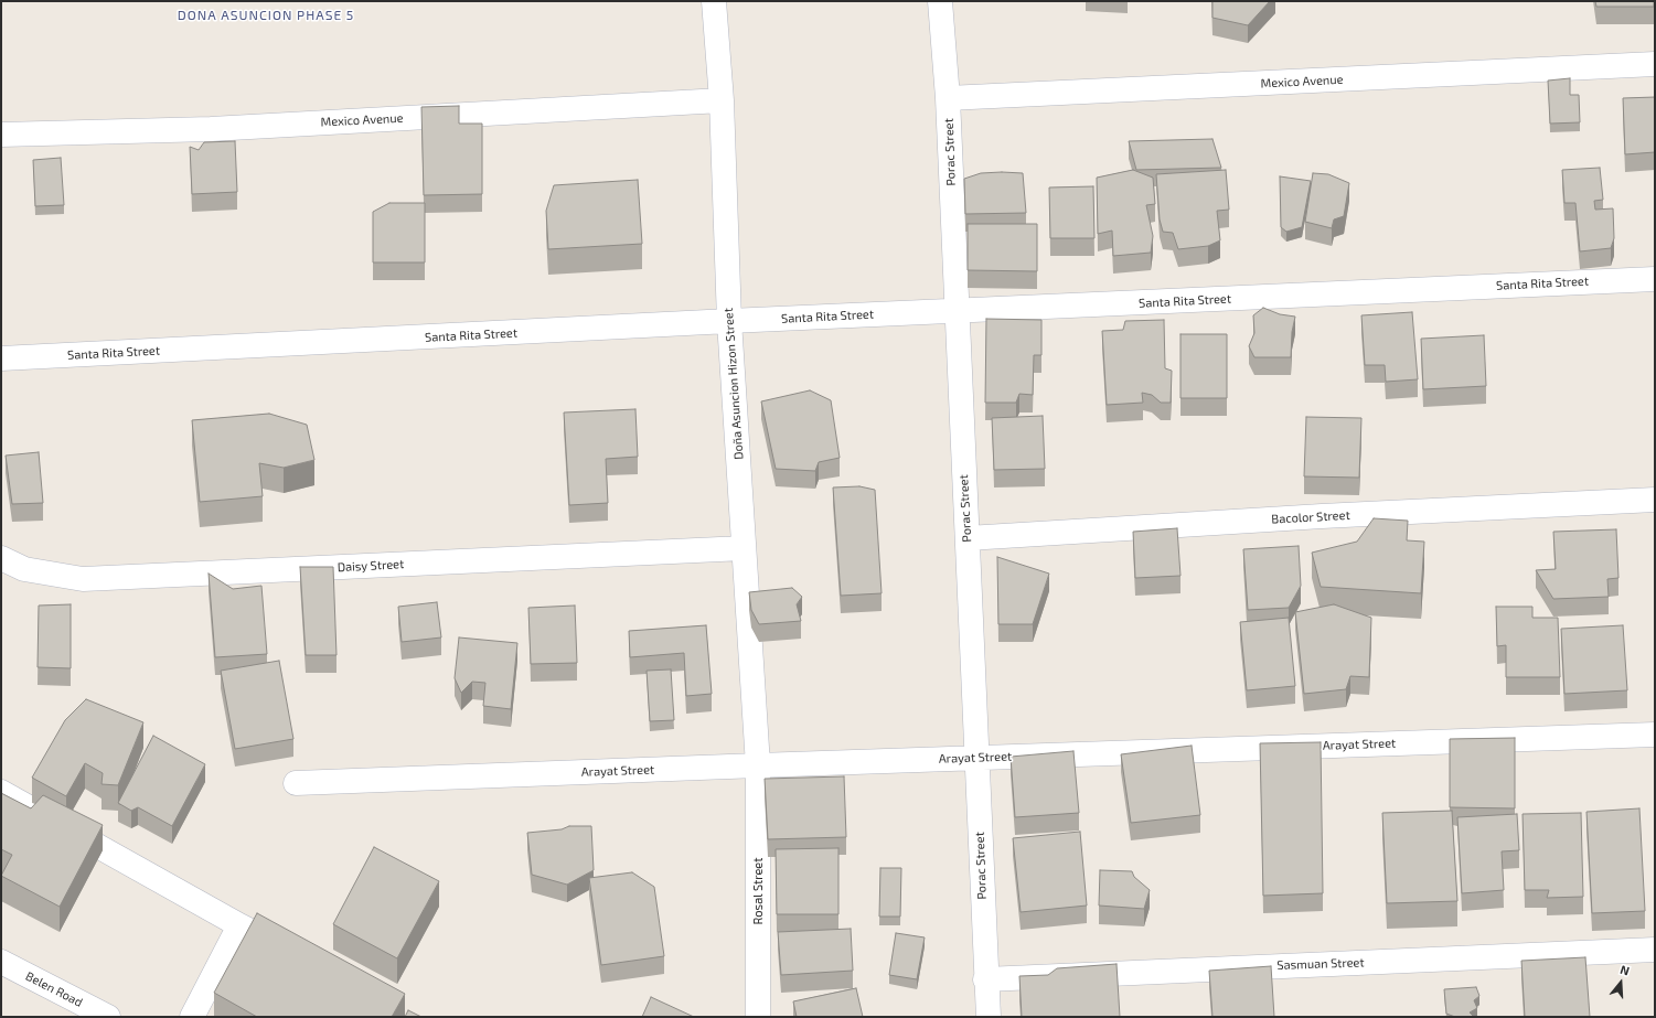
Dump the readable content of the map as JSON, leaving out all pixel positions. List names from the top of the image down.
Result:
{
  "streets": {
    "street": [
      "Mexico Avenue",
      "Porac Street",
      "Santa Rita Street",
      "Doña Asuncion Hizon Street",
      "Bacolor Street",
      "Daisy Street",
      "Arayat Street",
      "Rosal Street",
      "Sasmuan Street",
      "Belen Road"
    ]
  },
  "crossings": [
    ["Mexico Avenue", "Porac Street"],
    ["Mexico Avenue", "Doña Asuncion Hizon Street"],
    ["Porac Street", "Santa Rita Street"],
    ["Porac Street", "Bacolor Street"],
    ["Porac Street", "Arayat Street"],
    ["Porac Street", "Sasmuan Street"],
    ["Santa Rita Street", "Doña Asuncion Hizon Street"],
    ["Doña Asuncion Hizon Street", "Daisy Street"],
    ["Doña Asuncion Hizon Street", "Arayat Street"],
    ["Doña Asuncion Hizon Street", "Rosal Street"],
    ["Arayat Street", "Rosal Street"]
  ],
  "districts": ["DONA ASUNCION PHASE 5"],
  "north": "top"
}
